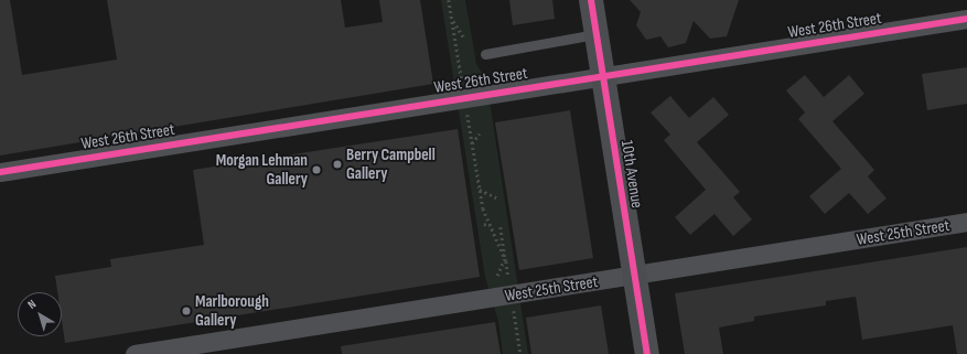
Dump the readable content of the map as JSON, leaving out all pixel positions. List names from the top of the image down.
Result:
{
  "streets": {
    "main road": ["10th Avenue"],
    "street": ["West 26th Street", "West 25th Street"]
  },
  "crossings": [
    ["West 26th Street", "10th Avenue"],
    ["10th Avenue", "West 25th Street"]
  ],
  "places": ["Berry Campbell Gallery", "Morgan Lehman Gallery", "Marlborough Gallery"],
  "north": "top left"
}
